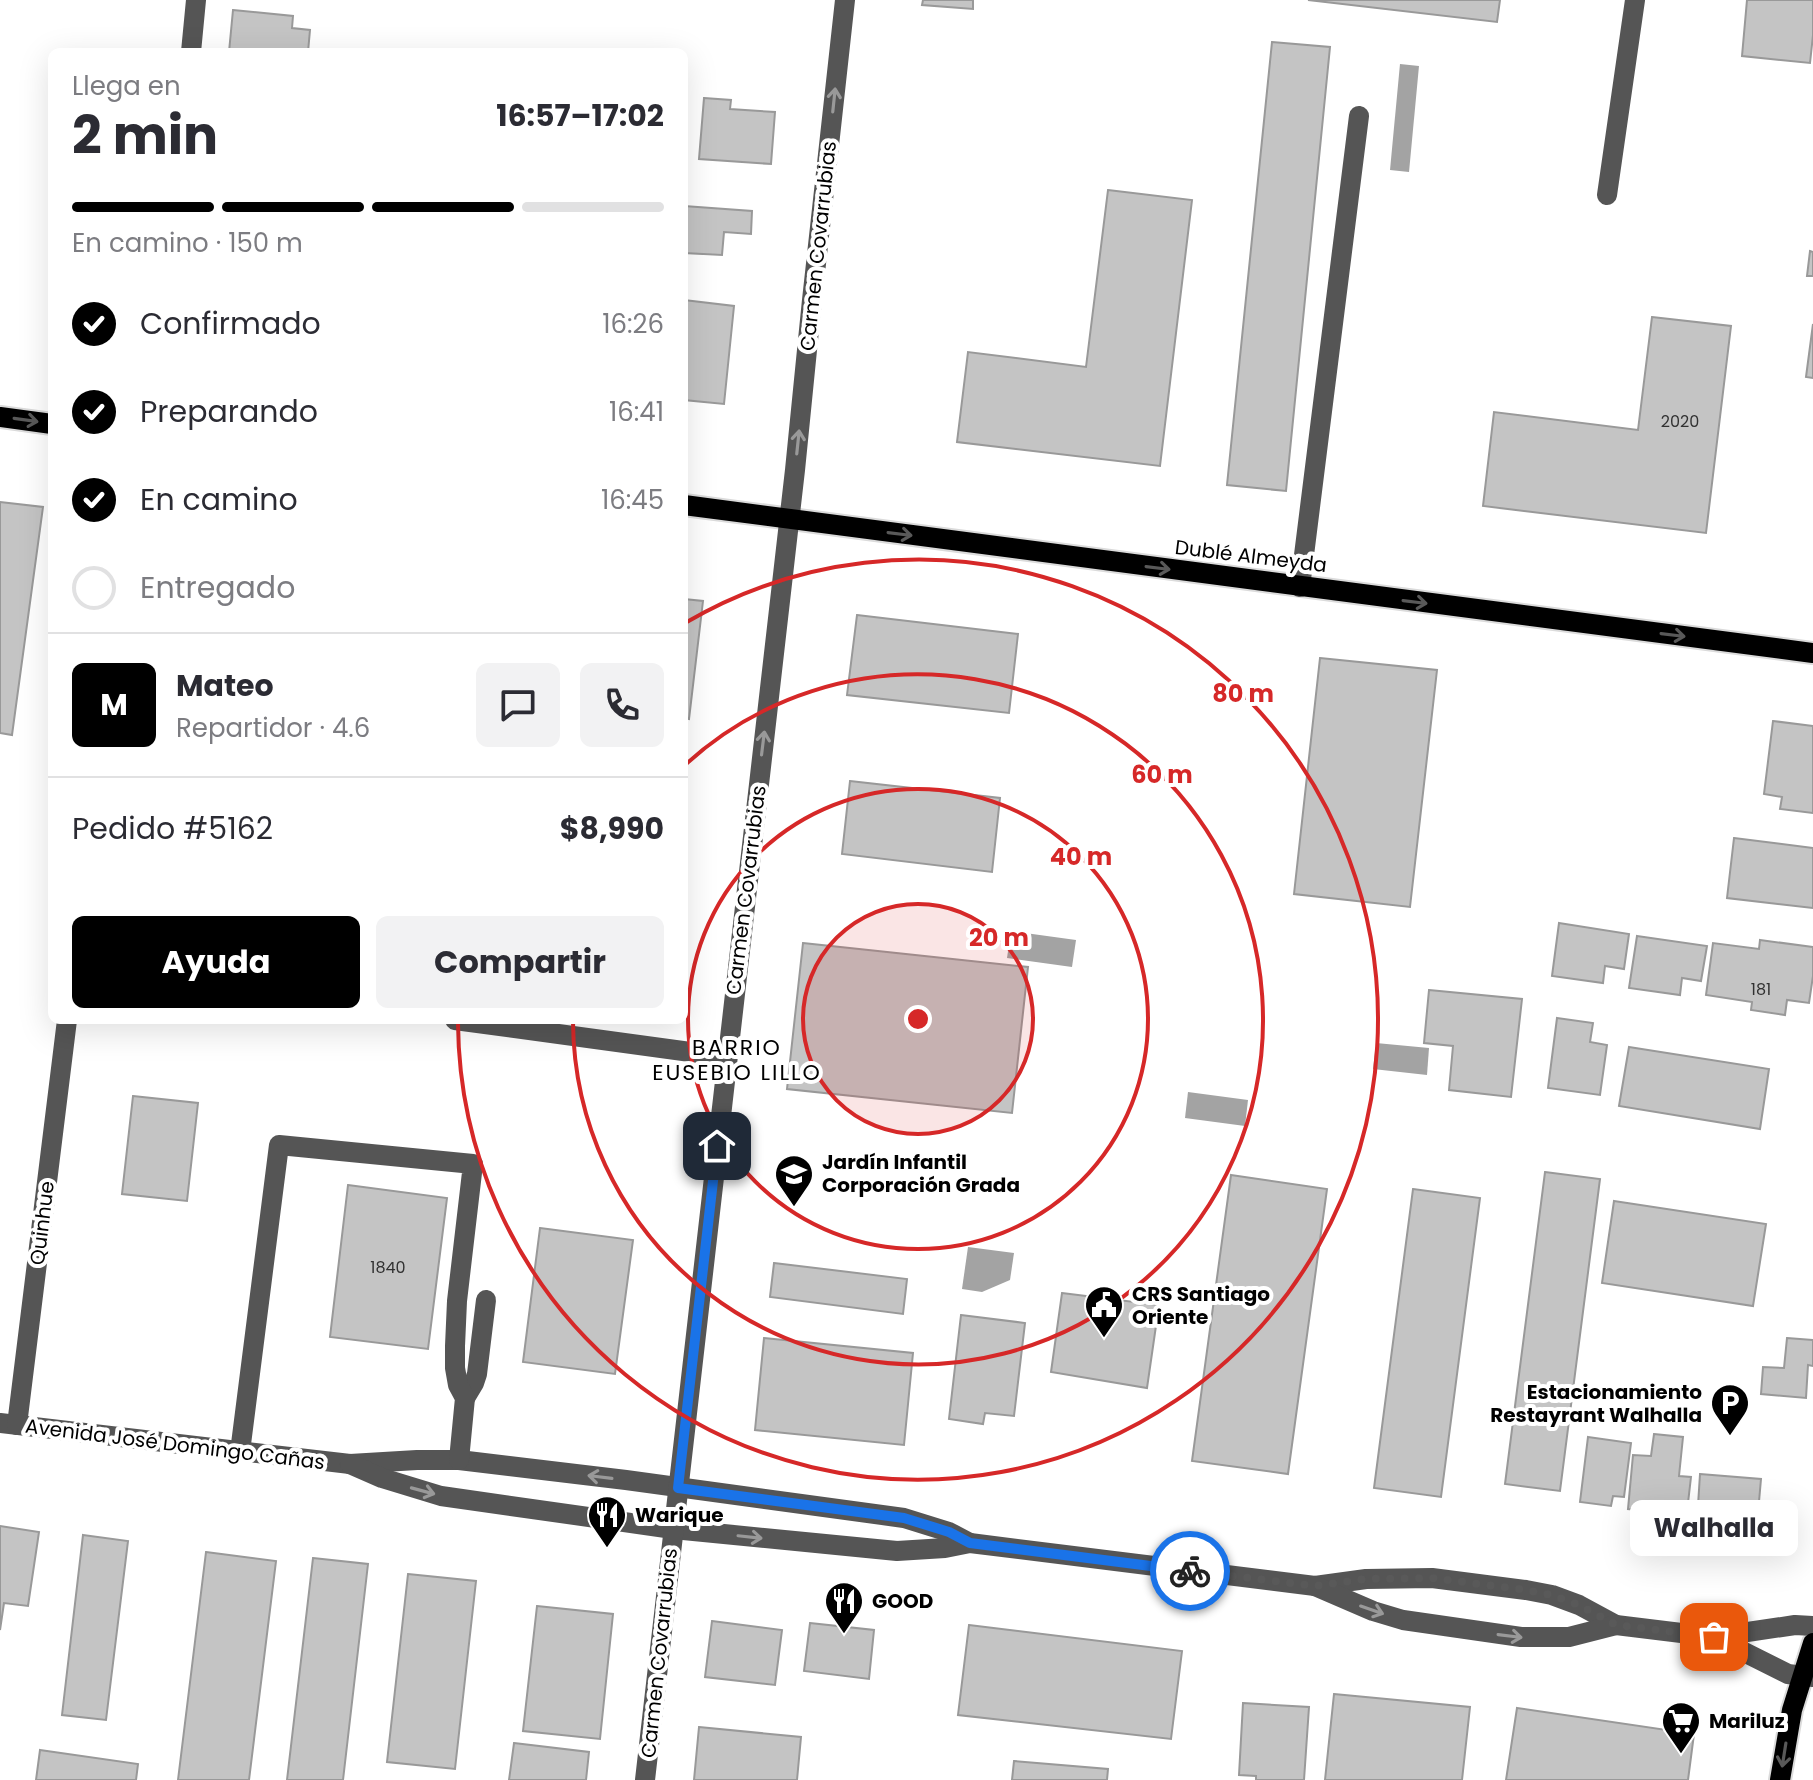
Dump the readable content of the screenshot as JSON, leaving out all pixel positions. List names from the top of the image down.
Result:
{
  "streets": {
    "main road": ["Dublé Almeyda"],
    "street": ["Carmen Covarrubias", "Quinhue", "Avenida José Domingo Cañas"]
  },
  "crossings": [
    ["Carmen Covarrubias", "Dublé Almeyda"],
    ["Carmen Covarrubias", "Avenida José Domingo Cañas"],
    ["Quinhue", "Avenida José Domingo Cañas"]
  ],
  "one_way": ["Carmen Covarrubias", "Dublé Almeyda"],
  "districts": ["BARRIO EUSEBIO LILLO"],
  "places": {
    "school or university": ["Jardín Infantil Corporación Grada"],
    "public building": ["CRS Santiago Oriente"],
    "parking": ["Estacionamiento Restayrant Walhalla"],
    "restaurant": ["Warique", "GOOD"],
    "other": ["Walhalla"],
    "supermarket": ["Mariluz"]
  },
  "house_numbers": ["2020", "181", "1840"],
  "page": {
    "heading": ["2 min", "Llega en", "16:57–17:02"],
    "panel": [
      "Mateo",
      "Repartidor · 4.6",
      "Pedido #5162",
      "$8,990"
    ],
    "bar": "En camino · 150 m",
    "list": [
      ["Confirmado", "16:26"],
      ["Preparando", "16:41"],
      ["En camino", "16:45"],
      "Entregado"
    ],
    "round": "M",
    "buttons": ["Ayuda", "Compartir"],
    "bubble": "Walhalla"
  },
  "rings": [
    "80 m",
    "60 m",
    "40 m",
    "20 m"
  ]
}
